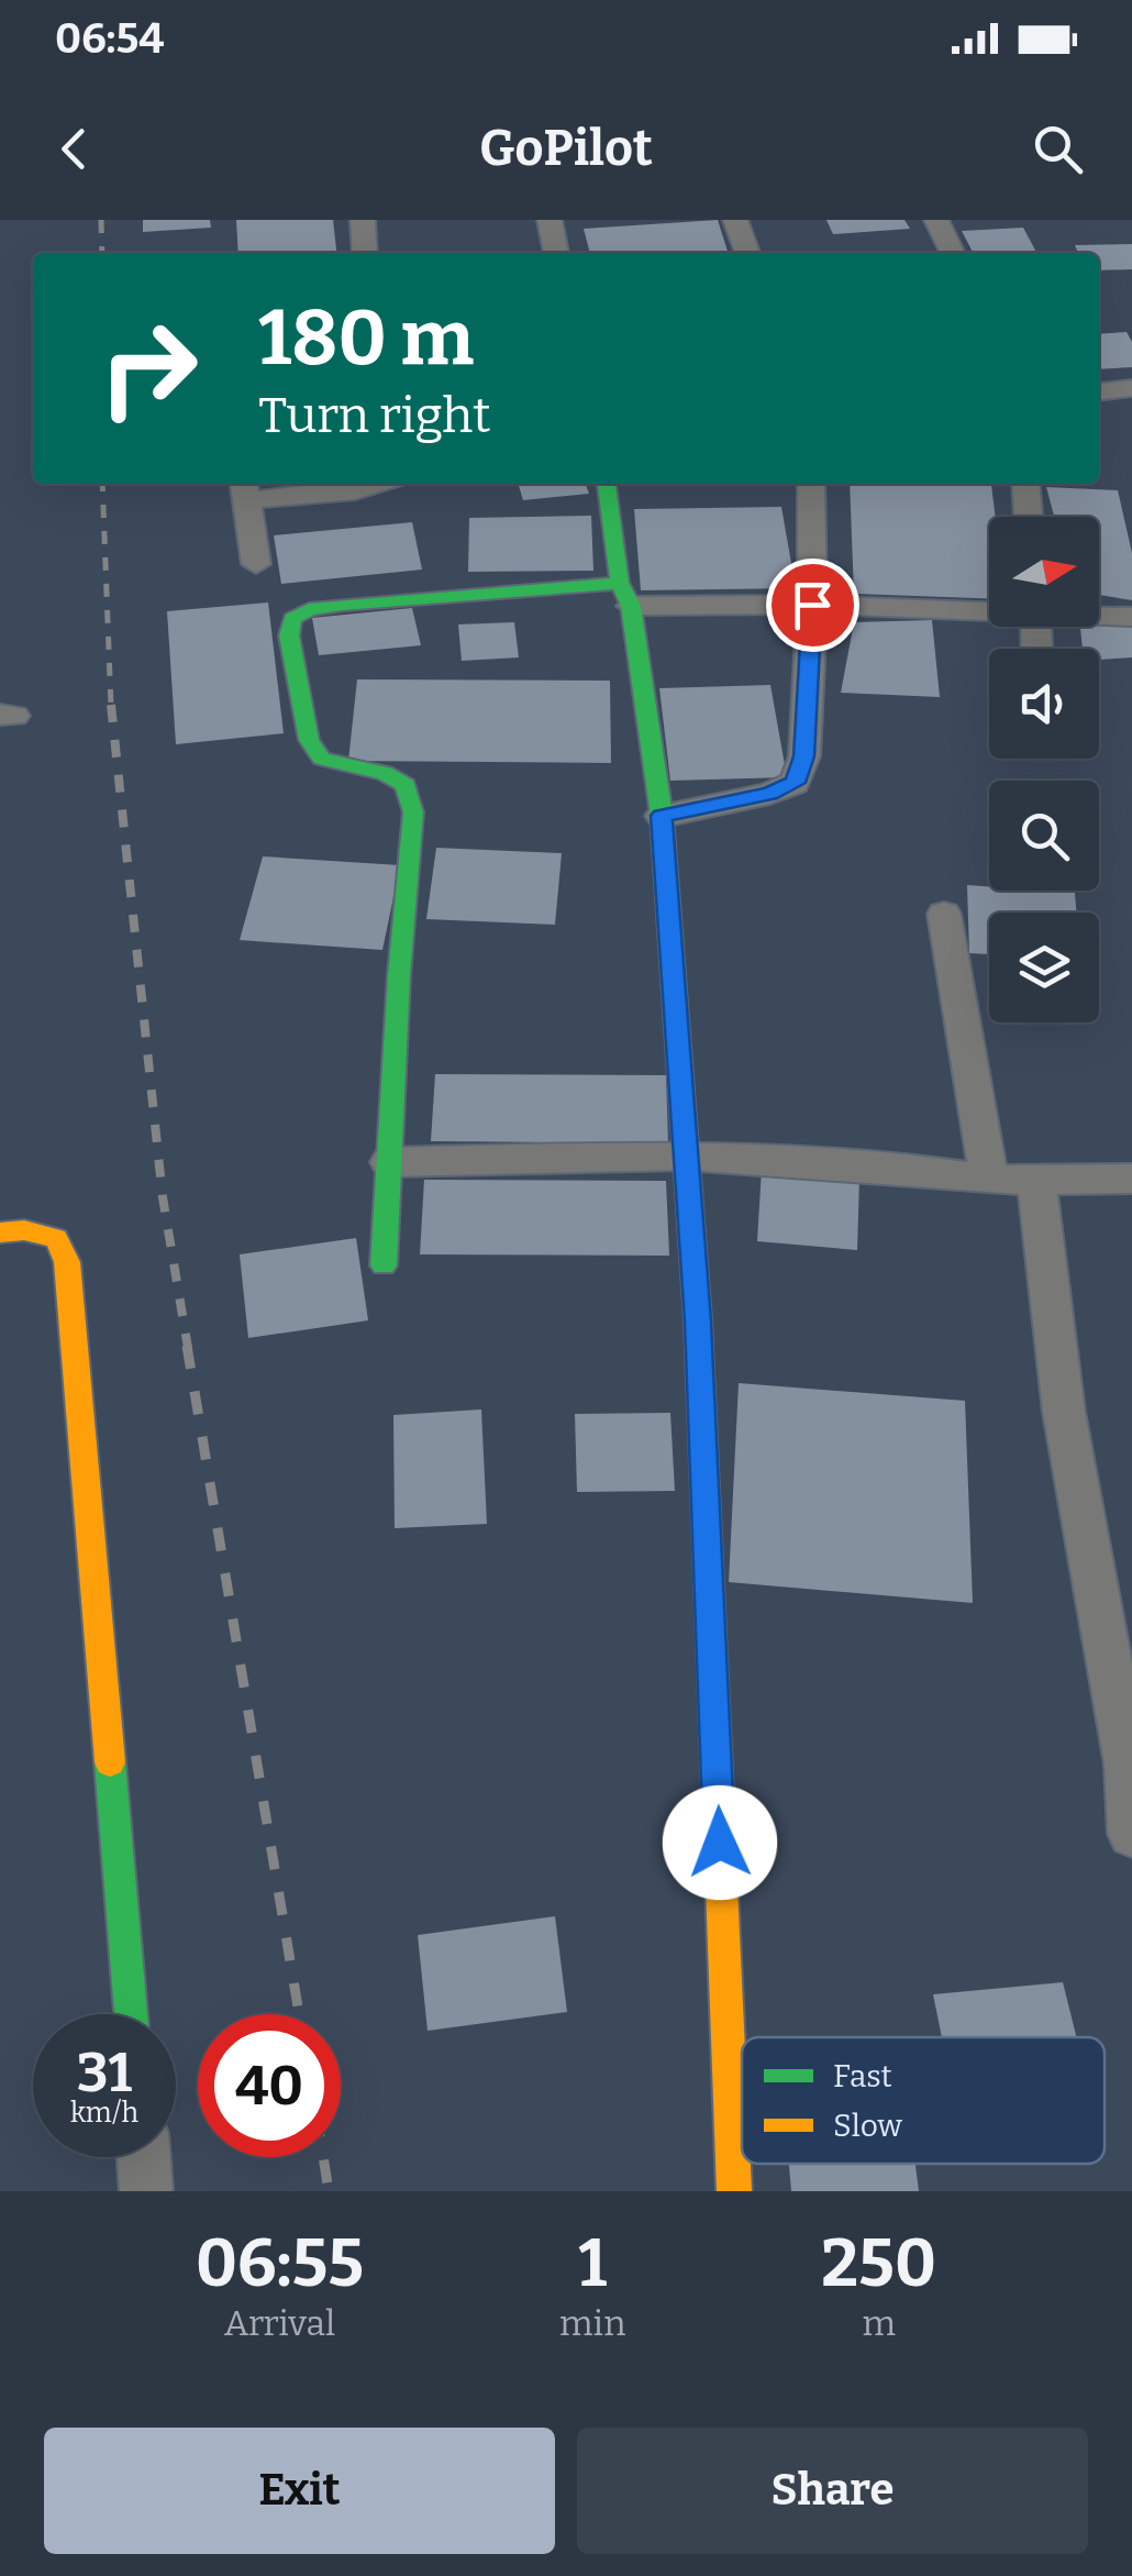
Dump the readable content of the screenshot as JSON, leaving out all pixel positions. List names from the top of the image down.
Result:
{
  "legend": ["Fast", "Slow"],
  "north": "right",
  "page": {
    "status": "06:54",
    "header": "GoPilot",
    "turn": ["180 m", "Turn right"],
    "speed": "31 km/h",
    "limit": "40",
    "eta": [
      "06:55",
      "Arrival",
      "1",
      "min",
      "250",
      "m"
    ],
    "buttons": ["Exit", "Share"]
  }
}
